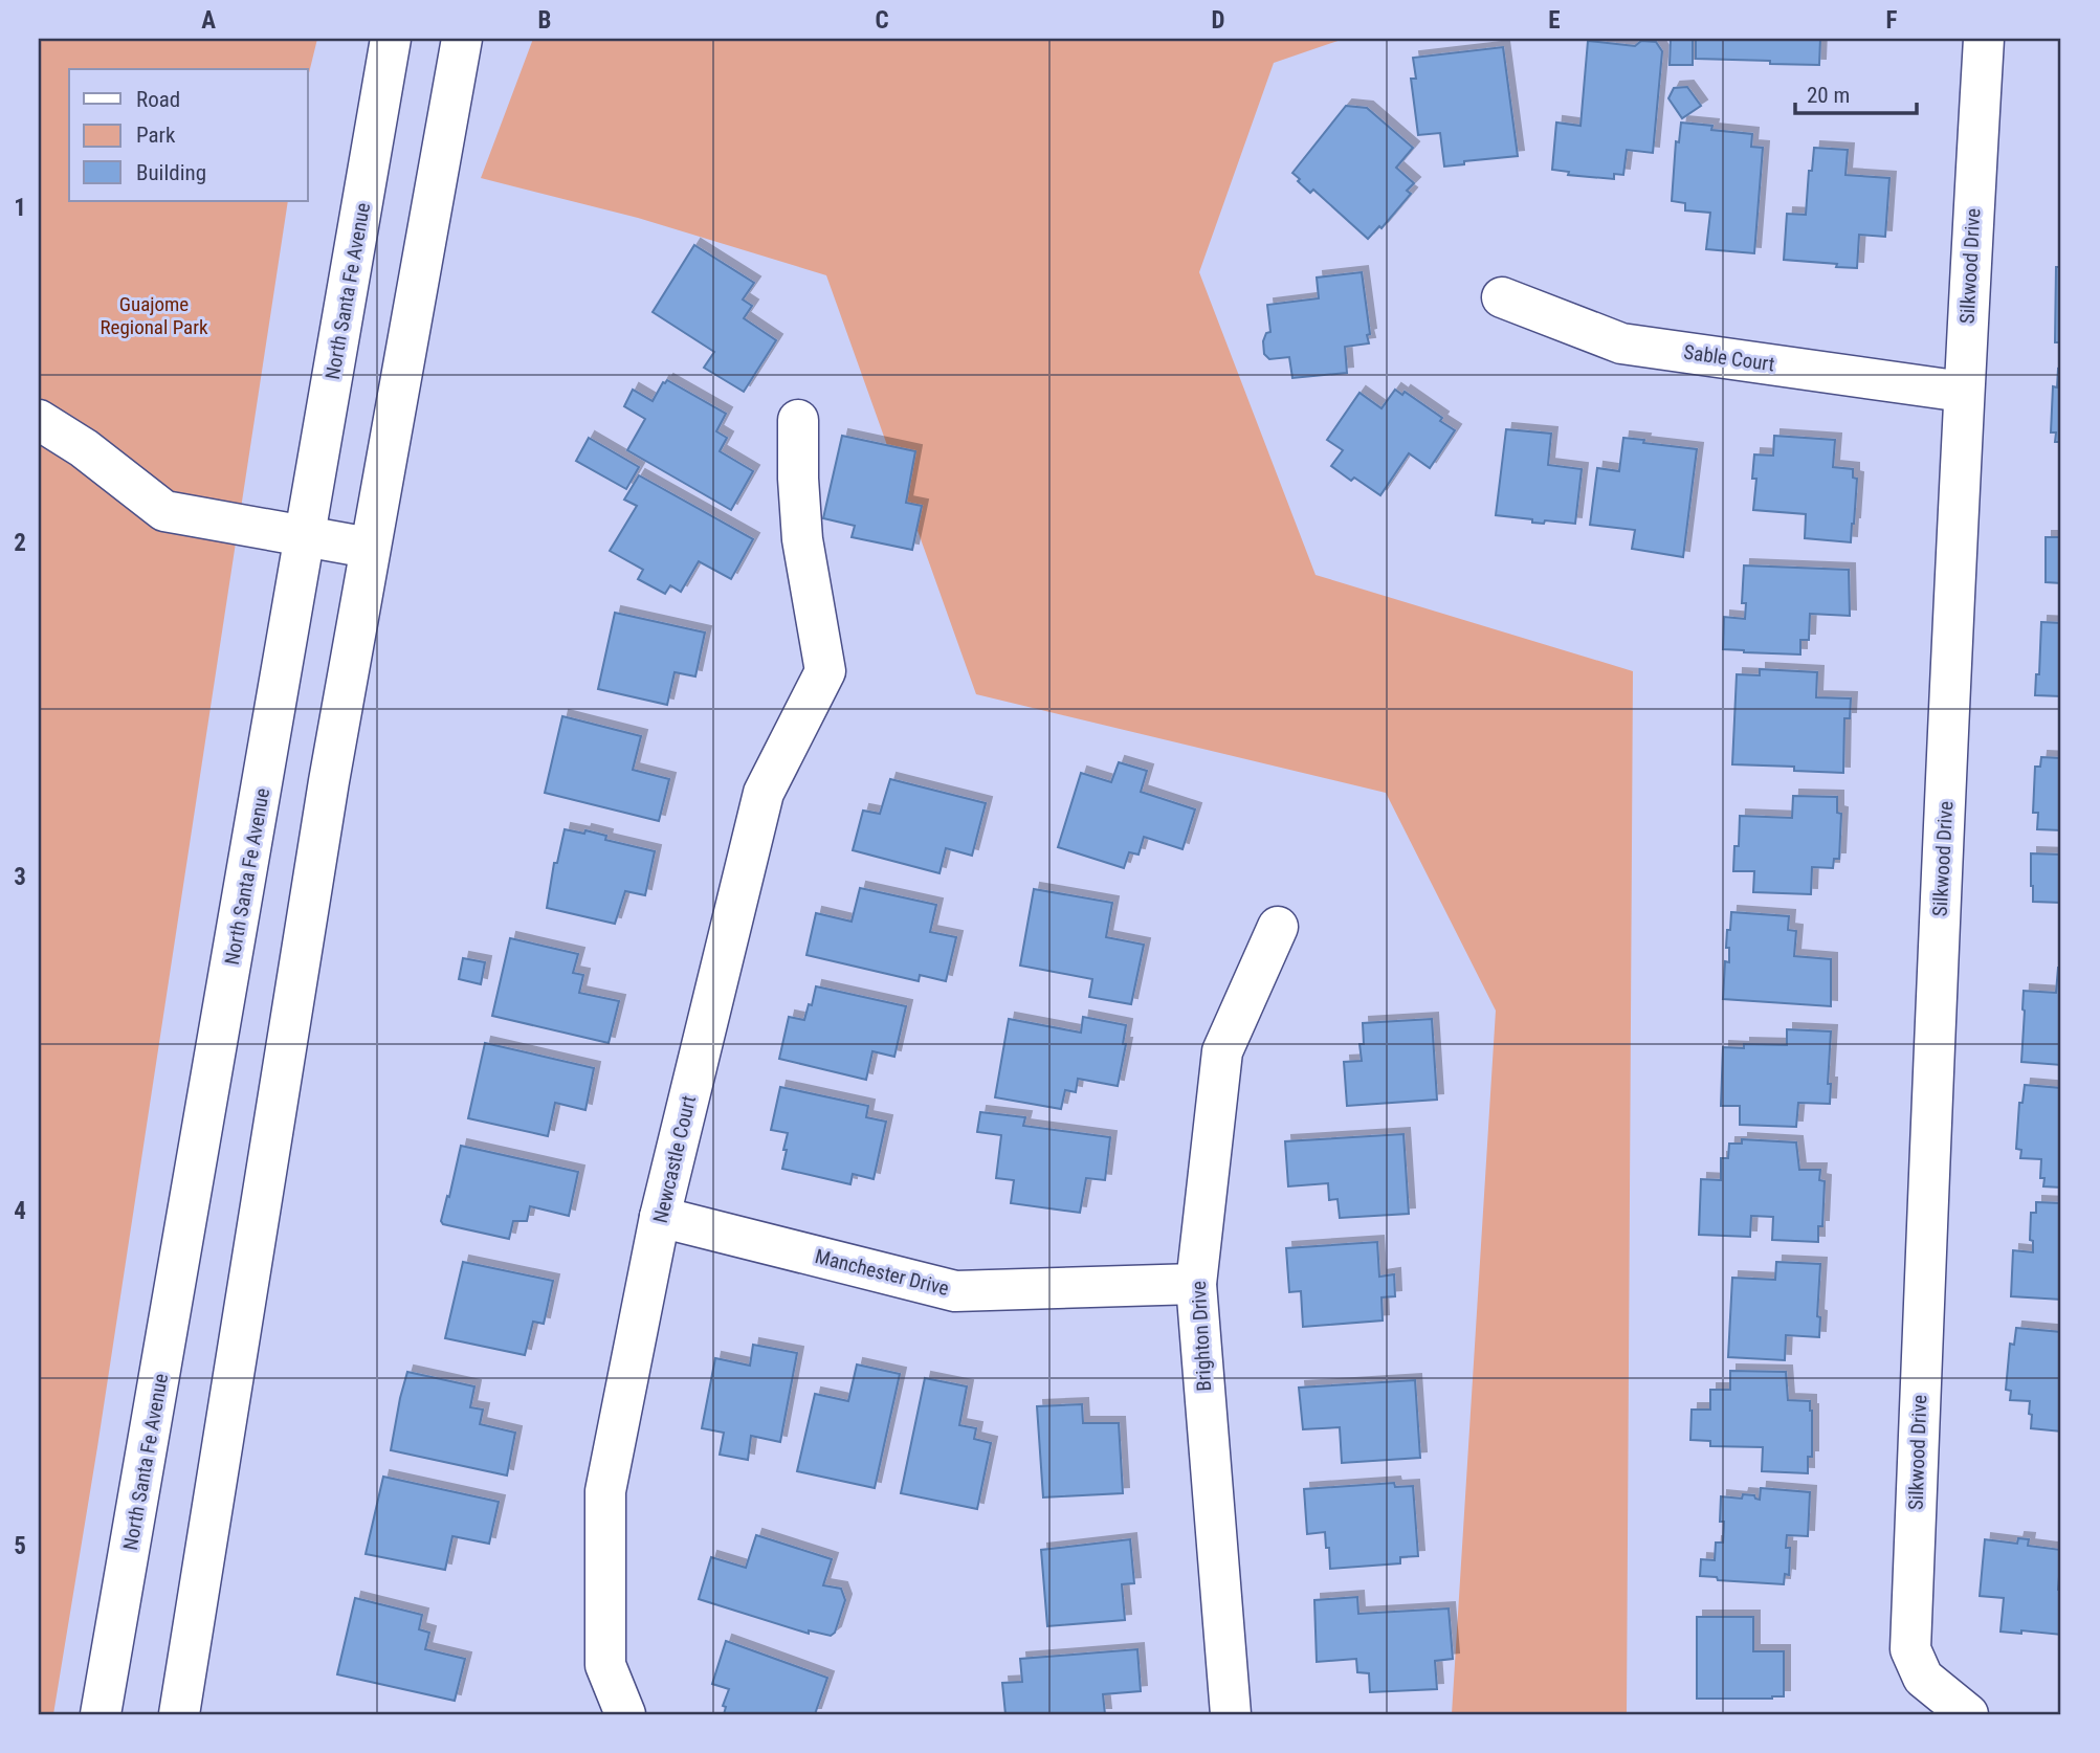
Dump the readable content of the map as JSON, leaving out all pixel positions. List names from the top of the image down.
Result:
{
  "streets": {
    "street": [
      "Silkwood Drive",
      "North Santa Fe Avenue",
      "Sable Court",
      "Newcastle Court",
      "Manchester Drive",
      "Brighton Drive"
    ]
  },
  "crossings": [
    ["Silkwood Drive", "Sable Court"],
    ["Newcastle Court", "Manchester Drive"],
    ["Manchester Drive", "Brighton Drive"]
  ],
  "parks": ["Guajome Regional Park"],
  "legend": ["Road", "Park", "Building"],
  "scale_bar": "20 m",
  "grid": {
    "columns": [
      "A",
      "B",
      "C",
      "D",
      "E",
      "F"
    ],
    "rows": [
      "1",
      "2",
      "3",
      "4",
      "5"
    ]
  }
}
